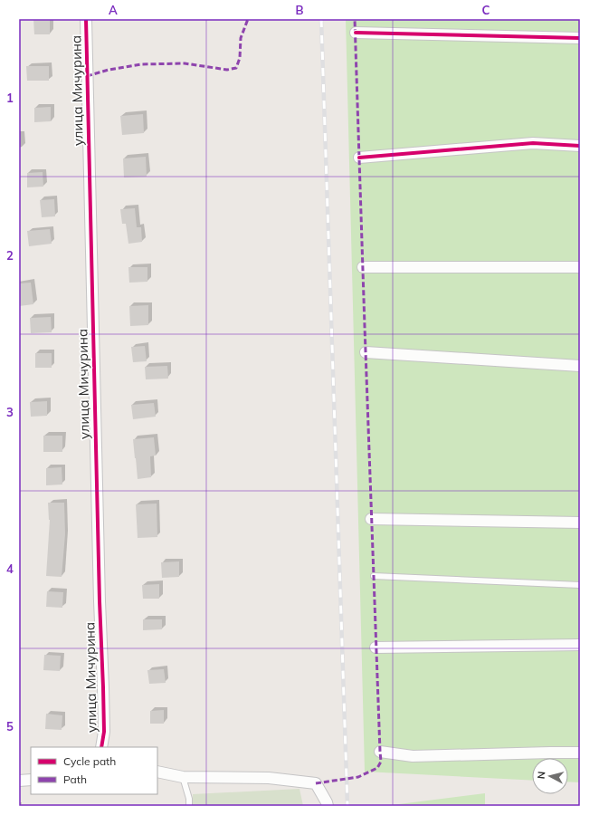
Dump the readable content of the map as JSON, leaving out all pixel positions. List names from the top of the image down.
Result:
{
  "streets": {
    "street": ["улица Мичурина"]
  },
  "legend": ["Cycle path", "Path"],
  "north": "left",
  "grid": {
    "columns": ["A", "B", "C"],
    "rows": [
      "1",
      "2",
      "3",
      "4",
      "5"
    ]
  }
}
